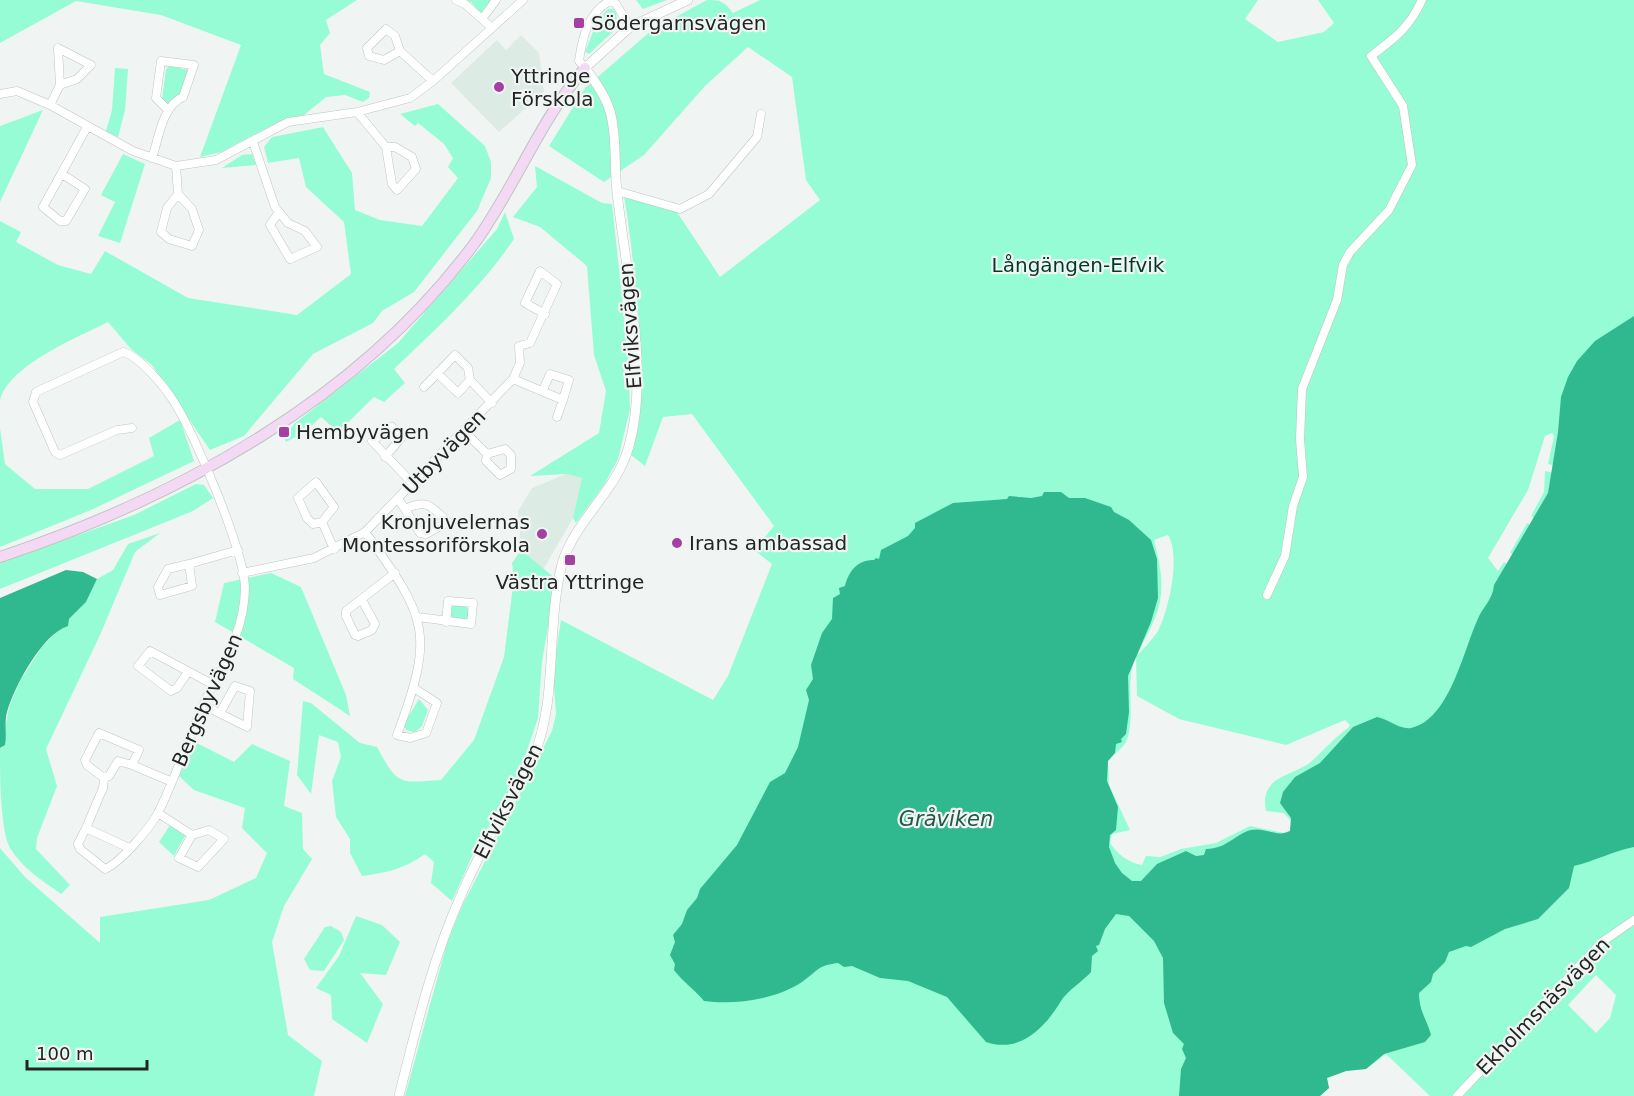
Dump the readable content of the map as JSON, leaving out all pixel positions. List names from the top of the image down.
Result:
{
  "streets": {
    "street": [
      "Elfviksvägen",
      "Utbyvägen",
      "Bergsbyvägen",
      "Ekholmsnäsvägen"
    ]
  },
  "crossings": [
    ["Utbyvägen", "Bergsbyvägen"]
  ],
  "water": ["Gråviken"],
  "parks": ["Långängen-Elfvik"],
  "places": {
    "transit": ["Södergarnsvägen", "Hembyvägen", "Västra Yttringe"],
    "other": ["Yttringe Förskola", "Kronjuvelernas Montessoriförskola", "Irans ambassad"]
  },
  "scale_bar": "100 m"
}
